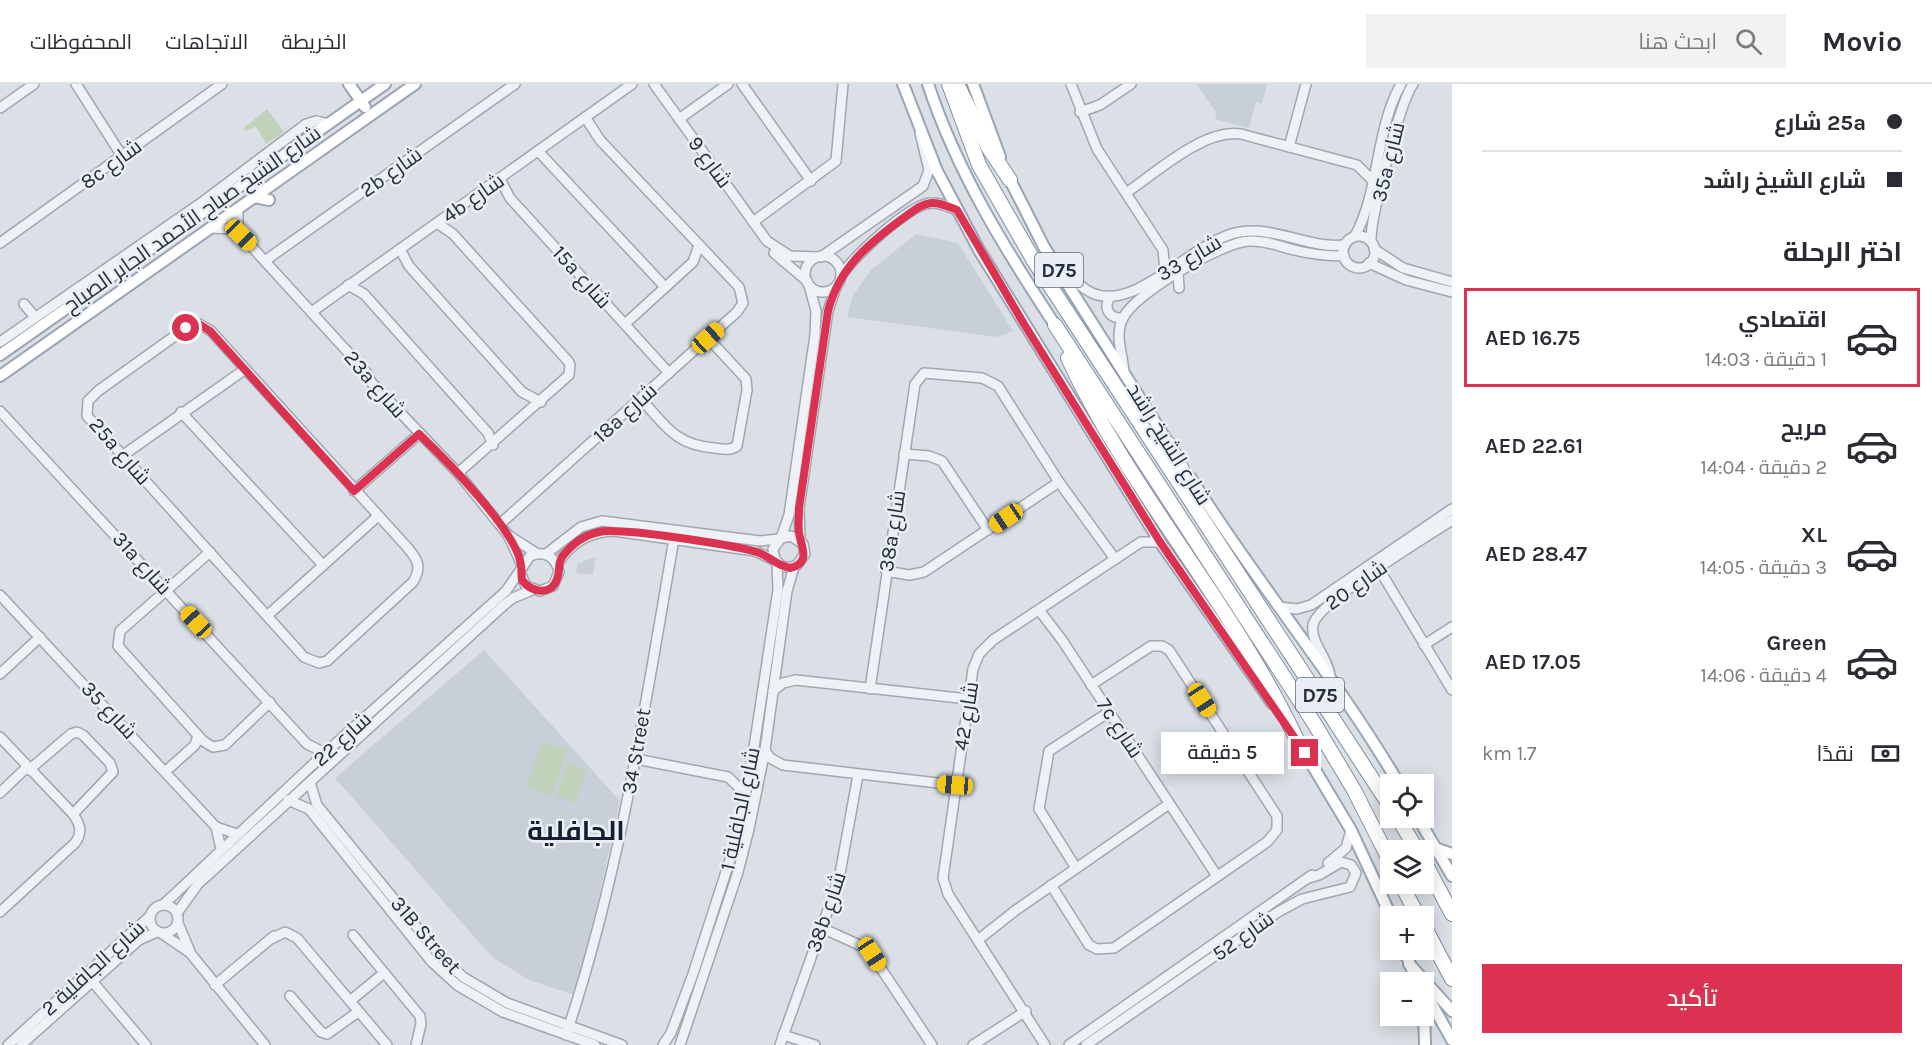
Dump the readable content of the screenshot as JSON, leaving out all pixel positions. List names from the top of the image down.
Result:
{
  "streets": {
    "highway": ["D75", "شارع الشيخ راشد"],
    "main road": ["شارع الشيخ صباح الأحمد الجابر الصباح"],
    "street": [
      "شارع 9",
      "35a شارع",
      "8c شارع",
      "2b شارع",
      "4b شارع",
      "شارع 33",
      "15a شارع",
      "23a شارع",
      "18a شارع",
      "25a شارع",
      "38a شارع",
      "31a شارع",
      "شارع 20",
      "شارع 35",
      "شارع 42",
      "7c شارع",
      "شارع 22",
      "34 Street",
      "شارع الجافلية 1",
      "38b شارع",
      "31B Street",
      "شارع 52",
      "شارع الجافلية 2"
    ]
  },
  "crossings": [
    ["35a شارع", "شارع 33"],
    ["2b شارع", "23a شارع"],
    ["4b شارع", "15a شارع"],
    ["4b شارع", "23a شارع"],
    ["D75", "شارع 52"],
    ["15a شارع", "18a شارع"],
    ["23a شارع", "18a شارع"],
    ["23a شارع", "شارع 22"],
    ["شارع الشيخ راشد", "شارع 20"],
    ["31a شارع", "شارع 22"],
    ["شارع 35", "شارع 22"],
    ["شارع 42", "7c شارع"],
    ["شارع 22", "31B Street"],
    ["شارع 22", "شارع الجافلية 2"],
    ["34 Street", "31B Street"]
  ],
  "districts": ["الجافلية"],
  "page": {
    "header": "Movio",
    "search": "ابحث هنا",
    "nav": ["الخريطة", "الاتجاهات", "المحفوظات"],
    "banner": ["25a شارع", "شارع الشيخ راشد"],
    "heading": "اختر الرحلة",
    "list": [
      {
        "name": "اقتصادي",
        "note": "1 دقيقة · 14:03",
        "value": "AED 16.75"
      },
      {
        "name": "مريح",
        "note": "2 دقيقة · 14:04",
        "value": "AED 22.61"
      },
      {
        "name": "XL",
        "note": "3 دقيقة · 14:05",
        "value": "AED 28.47"
      },
      {
        "name": "Green",
        "note": "4 دقيقة · 14:06",
        "value": "AED 17.05"
      }
    ],
    "pay": ["نقدًا", "1.7 km"],
    "bubble": "5 دقيقة",
    "map_buttons": ["+", "−"],
    "buttons": "تأكيد"
  }
}
